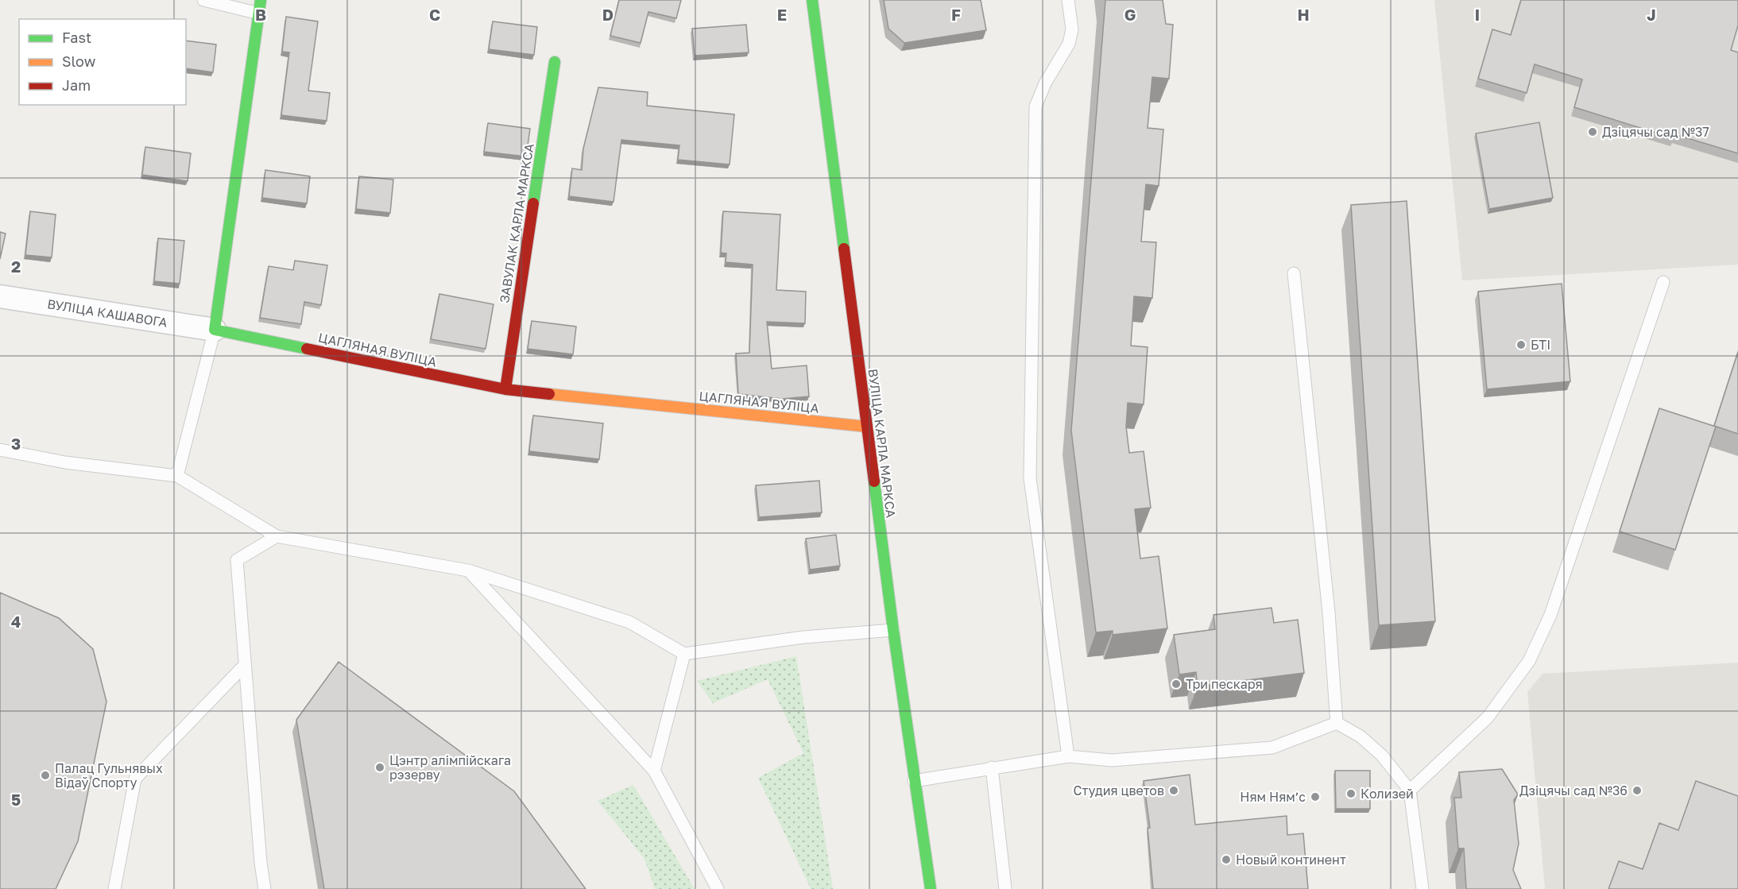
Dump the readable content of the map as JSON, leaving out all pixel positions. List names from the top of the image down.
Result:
{
  "streets": {
    "street": [
      "ЗАВУЛАК КАРЛА МАРКСА",
      "ВУЛІЦА КАШАВОГА",
      "ЦАГЛЯНАЯ ВУЛІЦА",
      "ВУЛІЦА КАРЛА МАРКСА"
    ]
  },
  "crossings": [
    ["ЗАВУЛАК КАРЛА МАРКСА", "ЦАГЛЯНАЯ ВУЛІЦА"],
    ["ВУЛІЦА КАШАВОГА", "ЦАГЛЯНАЯ ВУЛІЦА"],
    ["ЦАГЛЯНАЯ ВУЛІЦА", "ВУЛІЦА КАРЛА МАРКСА"]
  ],
  "places": [
    "Дзіцячы сад №37",
    "БТІ",
    "Три пескаря",
    "Цэнтр алімпійскага рэзерву",
    "Палац Гульнявых Відаў Спорту",
    "Студия цветов",
    "Дзіцячы сад №36",
    "Колизей",
    "Ням Нямʼс",
    "Новый континент"
  ],
  "legend": ["Fast", "Slow", "Jam"],
  "grid": {
    "columns": [
      "B",
      "C",
      "D",
      "E",
      "F",
      "G",
      "H",
      "I",
      "J"
    ],
    "rows": [
      "2",
      "3",
      "4",
      "5"
    ]
  }
}
